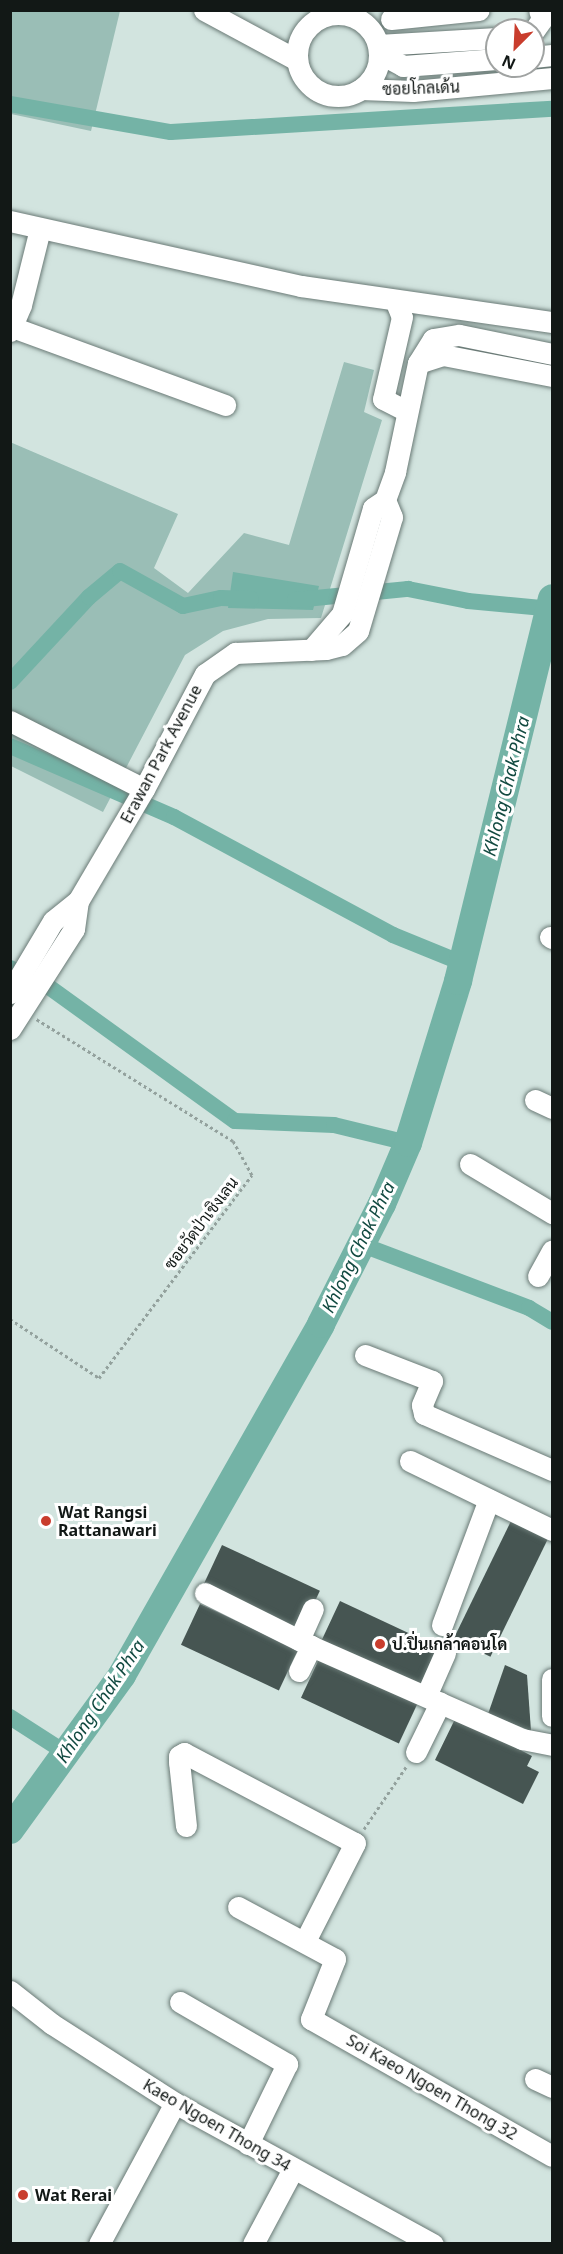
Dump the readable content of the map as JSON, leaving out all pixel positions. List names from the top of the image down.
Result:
{
  "streets": {
    "street": [
      "ซอยโกลเด้น",
      "Erawan Park Avenue",
      "Soi Kaeo Ngoen Thong 32",
      "Kaeo Ngoen Thong 34"
    ],
    "path": ["ซอยวัดป่าเชิงเลน"]
  },
  "water": ["Khlong Chak Phra"],
  "places": ["Wat Rangsi Rattanawari", "ป.ปิ่นเกล้าคอนโด", "Wat Rerai"],
  "north": "bottom left"
}
